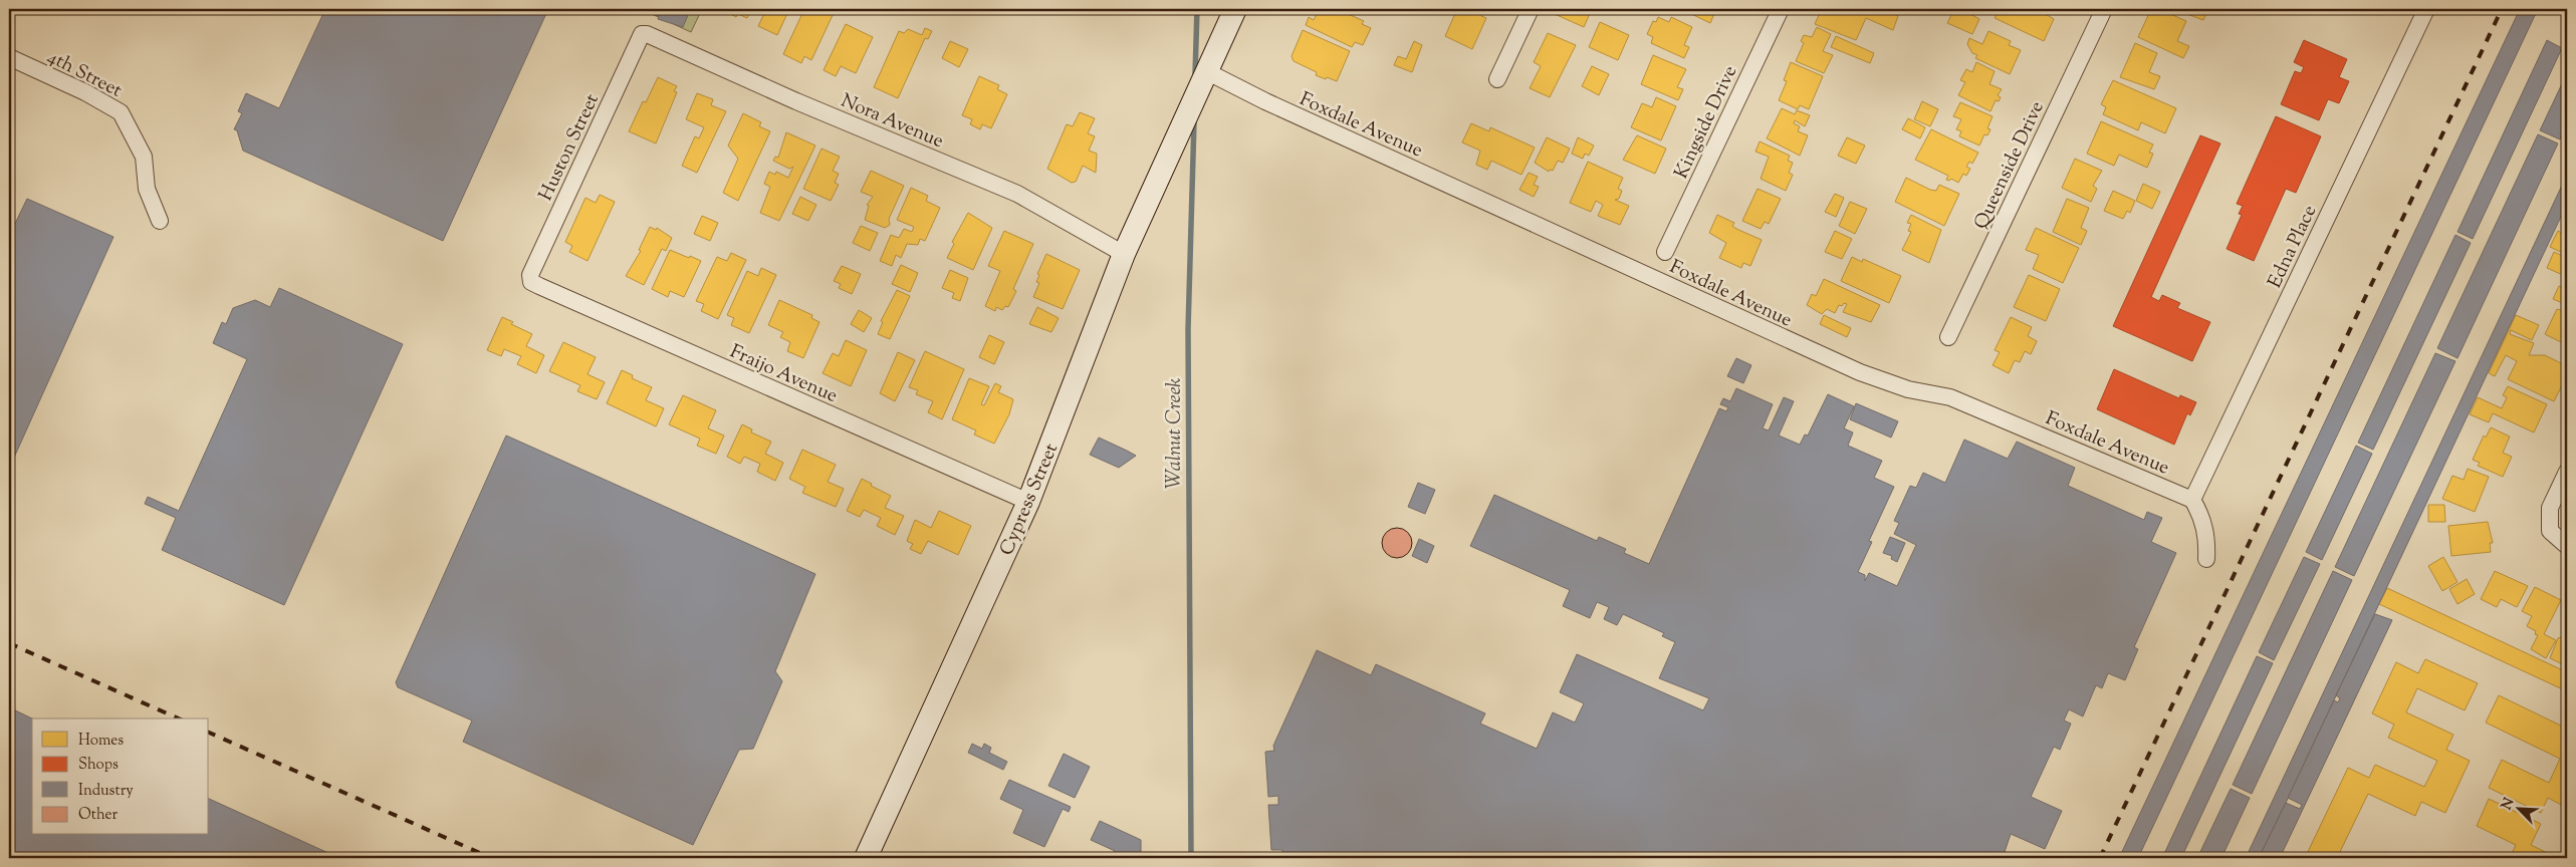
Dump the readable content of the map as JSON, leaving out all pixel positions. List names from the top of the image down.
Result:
{
  "streets": {
    "street": [
      "4th Street",
      "Nora Avenue",
      "Kingside Drive",
      "Foxdale Avenue",
      "Huston Street",
      "Queenside Drive",
      "Edna Place",
      "Fraijo Avenue",
      "Cypress Street"
    ]
  },
  "crossings": [
    ["Nora Avenue", "Huston Street"],
    ["Nora Avenue", "Cypress Street"],
    ["Foxdale Avenue", "Edna Place"],
    ["Foxdale Avenue", "Cypress Street"],
    ["Huston Street", "Fraijo Avenue"],
    ["Fraijo Avenue", "Cypress Street"]
  ],
  "water": ["Walnut Creek"],
  "legend": [
    "Homes",
    "Shops",
    "Industry",
    "Other"
  ],
  "north": "top left"
}
